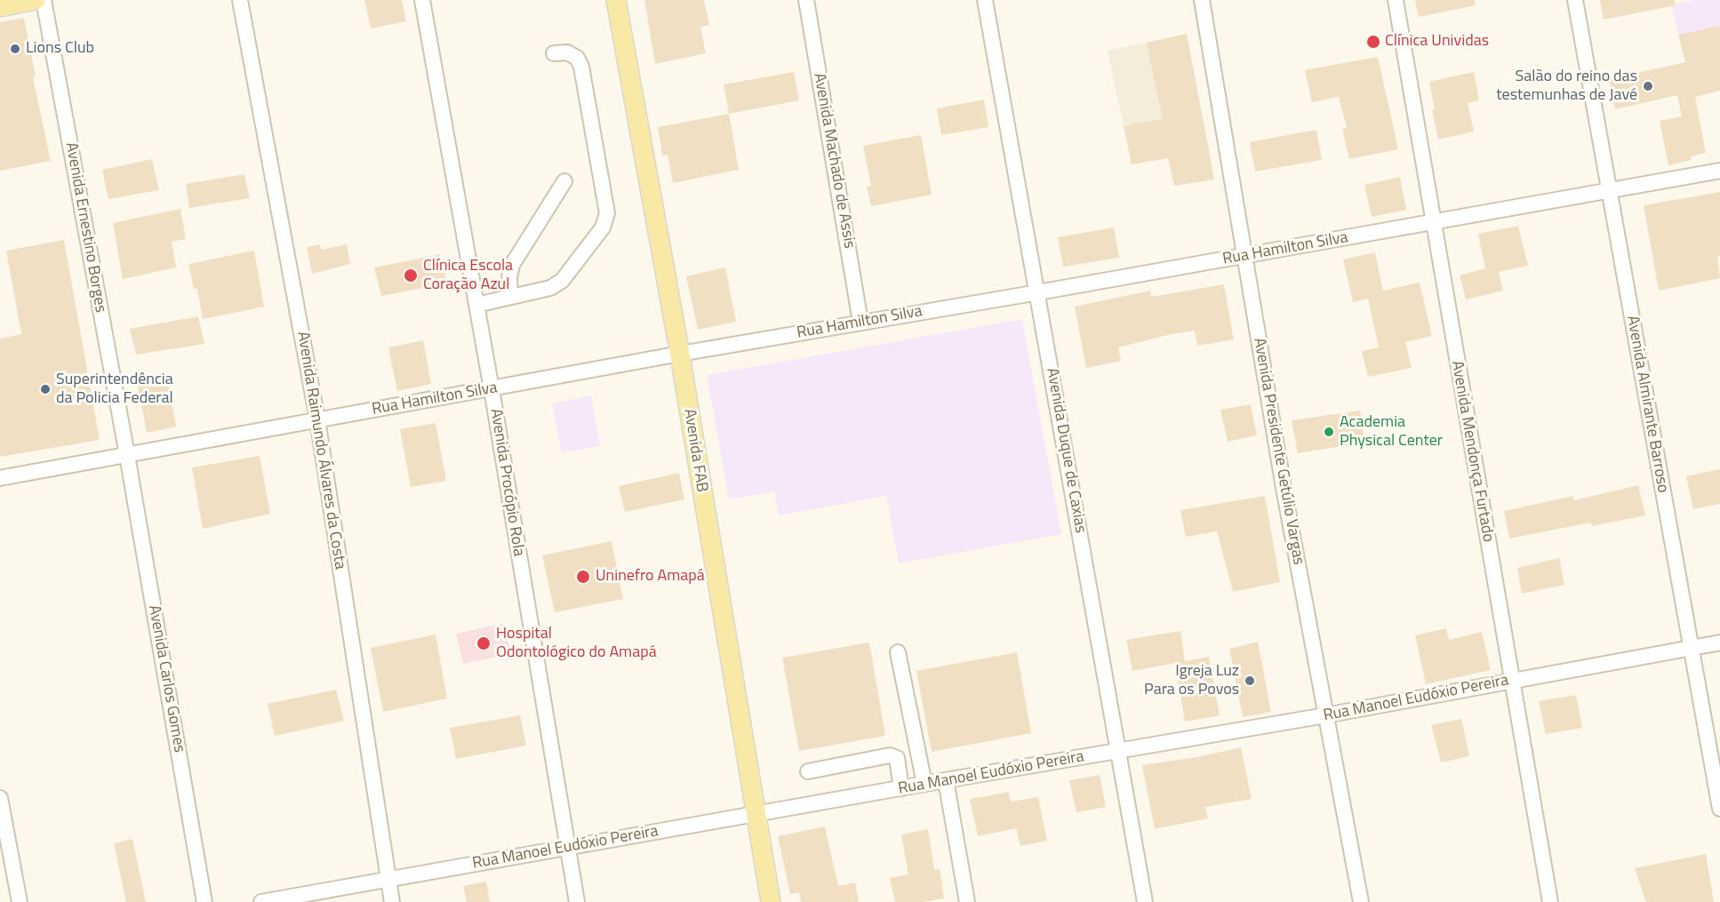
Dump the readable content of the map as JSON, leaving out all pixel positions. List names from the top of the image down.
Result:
{
  "streets": {
    "main road": ["Avenida FAB"],
    "street": [
      "Avenida Machado de Assis",
      "Avenida Ernestino Borges",
      "Rua Hamilton Silva",
      "Avenida Almirante Barroso",
      "Avenida Raimundo Álvares da Costa",
      "Avenida Duque de Caxias",
      "Avenida Presidente Getúlio Vargas",
      "Avenida Mendonça Furtado",
      "Avenida Procópio Rola",
      "Avenida Carlos Gomes",
      "Rua Manoel Eudóxio Pereira"
    ]
  },
  "crossings": [
    ["Avenida Machado de Assis", "Rua Hamilton Silva"],
    ["Avenida Ernestino Borges", "Rua Hamilton Silva"],
    ["Avenida Ernestino Borges", "Avenida Carlos Gomes"],
    ["Rua Hamilton Silva", "Avenida Almirante Barroso"],
    ["Rua Hamilton Silva", "Avenida Raimundo Álvares da Costa"],
    ["Rua Hamilton Silva", "Avenida FAB"],
    ["Rua Hamilton Silva", "Avenida Duque de Caxias"],
    ["Rua Hamilton Silva", "Avenida Presidente Getúlio Vargas"],
    ["Rua Hamilton Silva", "Avenida Mendonça Furtado"],
    ["Rua Hamilton Silva", "Avenida Procópio Rola"],
    ["Rua Hamilton Silva", "Avenida Carlos Gomes"],
    ["Avenida Almirante Barroso", "Rua Manoel Eudóxio Pereira"],
    ["Avenida Raimundo Álvares da Costa", "Rua Manoel Eudóxio Pereira"],
    ["Avenida FAB", "Rua Manoel Eudóxio Pereira"],
    ["Avenida Duque de Caxias", "Rua Manoel Eudóxio Pereira"],
    ["Avenida Presidente Getúlio Vargas", "Rua Manoel Eudóxio Pereira"],
    ["Avenida Mendonça Furtado", "Rua Manoel Eudóxio Pereira"],
    ["Avenida Procópio Rola", "Rua Manoel Eudóxio Pereira"]
  ],
  "places": [
    "Clínica Unividas",
    "Lions Club",
    "Salão do reino das testemunhas de Javé",
    "Clínica Escola Coração Azul",
    "Superintendência da Policia Federal",
    "Academia Physical Center",
    "Uninefro Amapá",
    "Hospital Odontológico do Amapá",
    "Igreja Luz Para os Povos"
  ]
}
